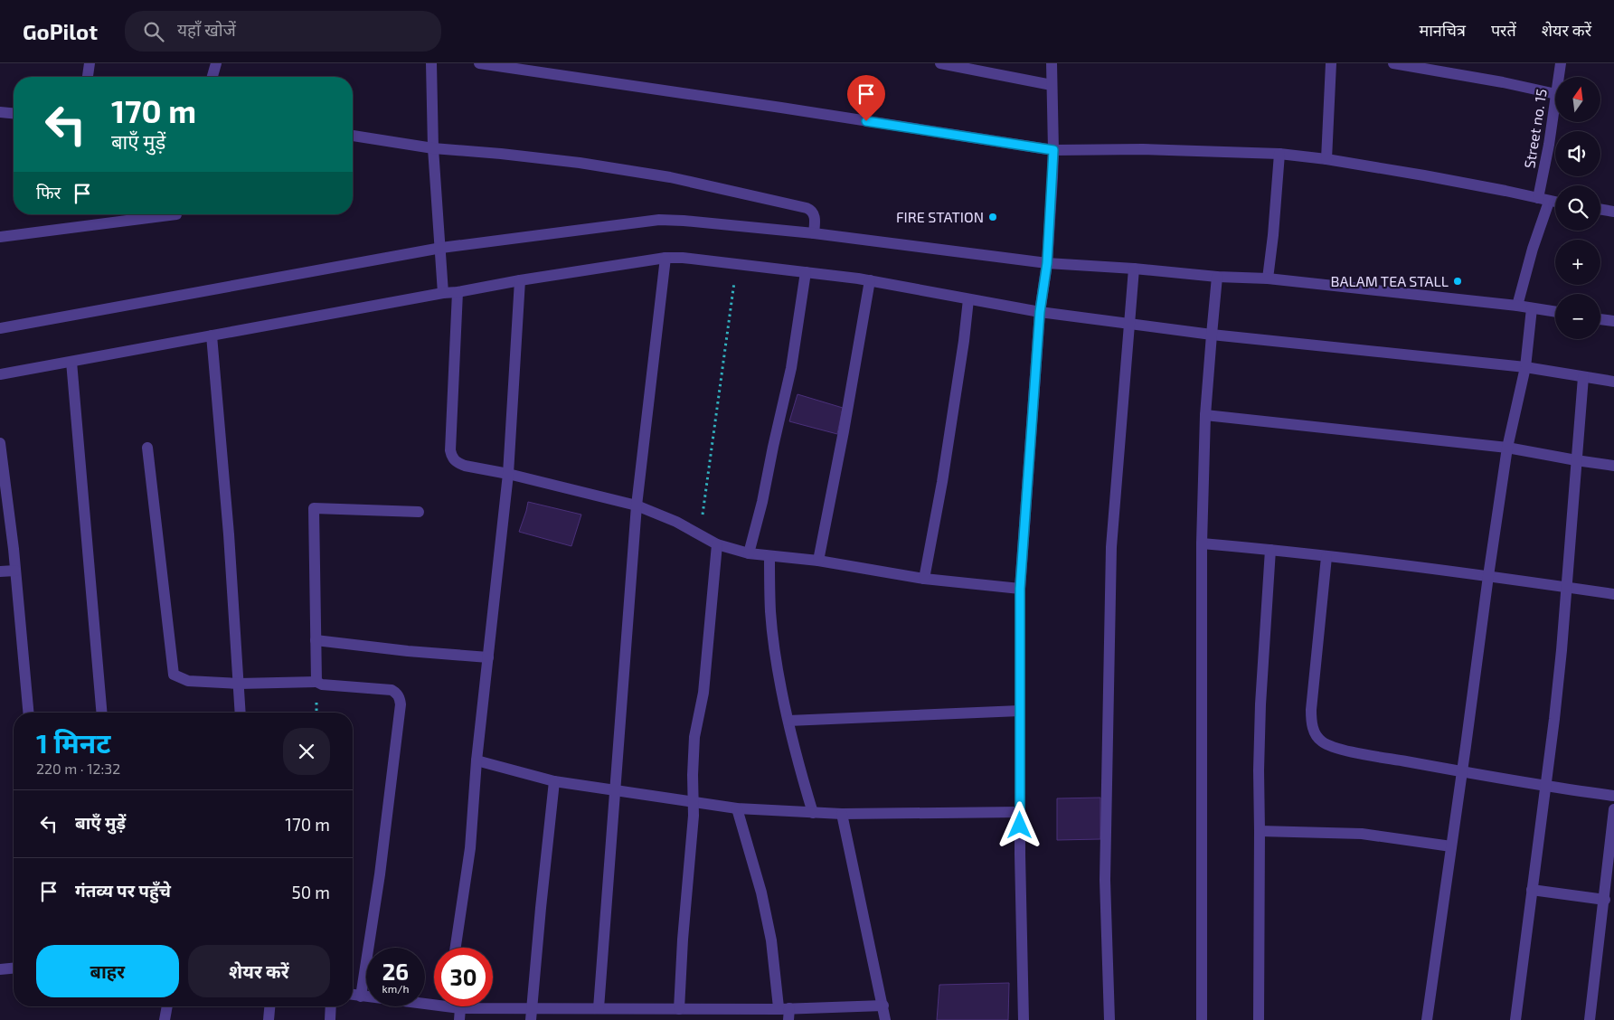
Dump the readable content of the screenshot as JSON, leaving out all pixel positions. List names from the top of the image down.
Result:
{
  "streets": {
    "street": ["Street no. 15"]
  },
  "places": ["FIRE STATION", "BALAM TEA STALL"],
  "north": "top",
  "page": {
    "header": "GoPilot",
    "search": "यहाँ खोजें",
    "nav": ["मानचित्र", "परतें", "शेयर करें"],
    "map_buttons": ["+", "−"],
    "turn": ["170 m", "बाएँ मुड़ें"],
    "then": "फिर",
    "heading": ["1 मिनट", "220 m · 12:32"],
    "list": [
      {
        "name": "बाएँ मुड़ें",
        "value": "170 m"
      },
      {
        "name": "गंतव्य पर पहुँचे",
        "value": "50 m"
      }
    ],
    "buttons": ["बाहर", "शेयर करें"],
    "speed": "26 km/h",
    "limit": "30"
  }
}
